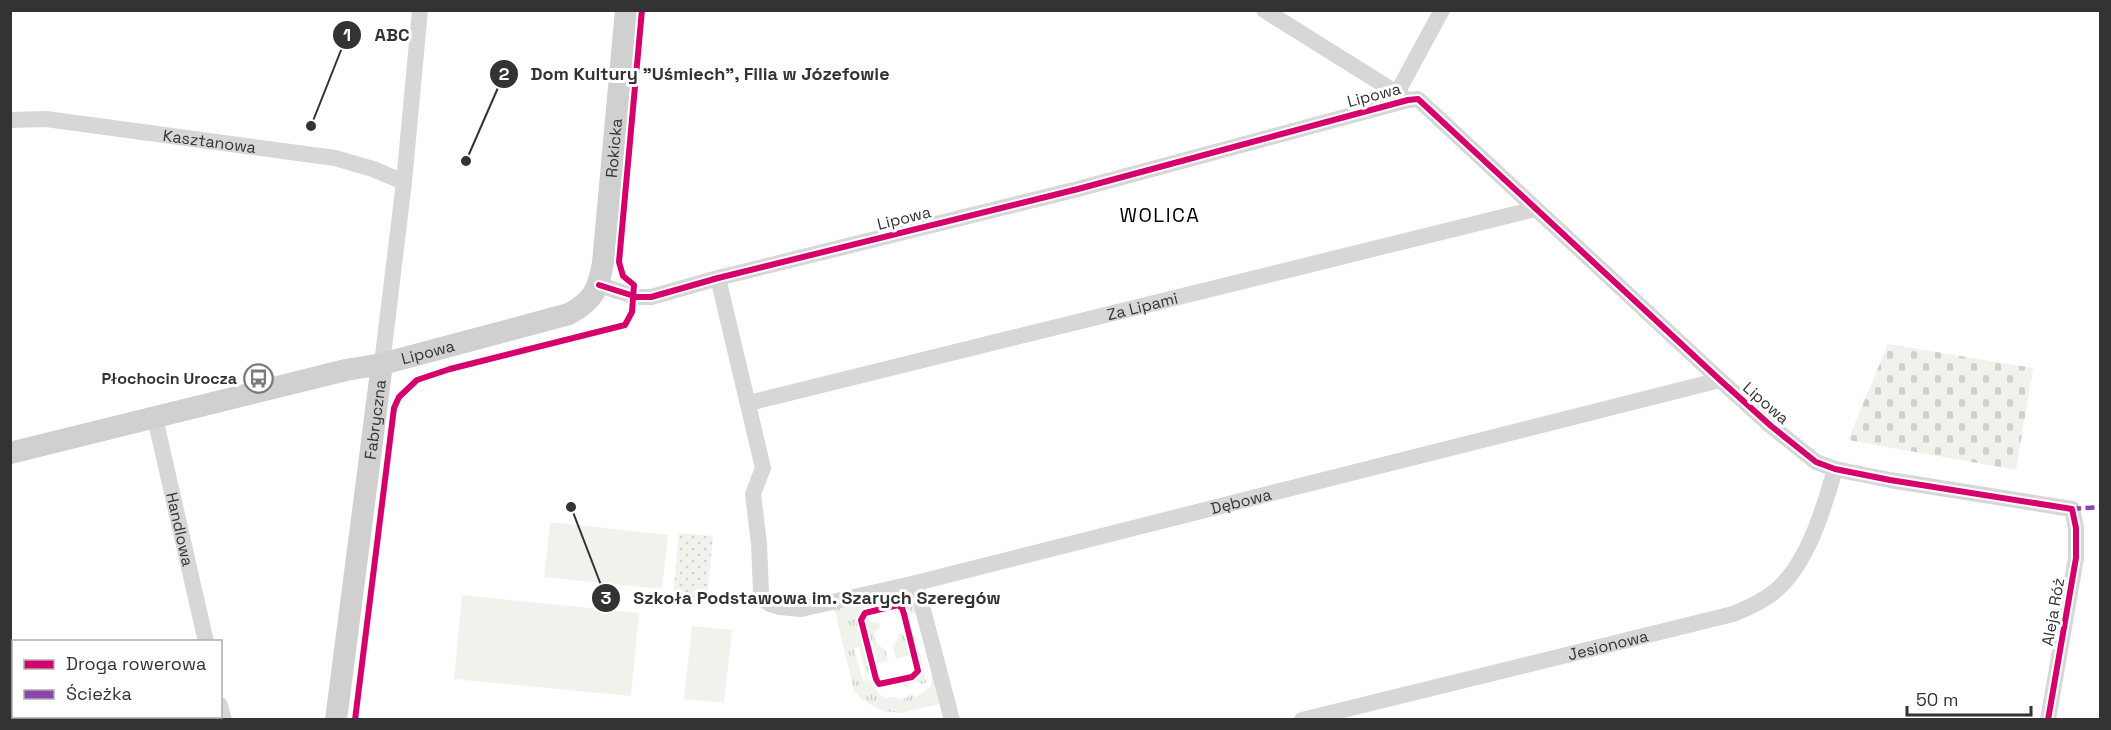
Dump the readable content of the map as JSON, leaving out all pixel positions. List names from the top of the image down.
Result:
{
  "streets": {
    "main road": ["Lipowa", "Rokicka", "Fabryczna"],
    "street": [
      "Kasztanowa",
      "Za Lipami",
      "Dębowa",
      "Handlowa",
      "Aleja Róż",
      "Jesionowa"
    ]
  },
  "crossings": [
    ["Lipowa", "Rokicka"],
    ["Lipowa", "Za Lipami"],
    ["Lipowa", "Fabryczna"],
    ["Lipowa", "Dębowa"],
    ["Lipowa", "Handlowa"],
    ["Lipowa", "Aleja Róż"],
    ["Lipowa", "Jesionowa"],
    ["Kasztanowa", "Fabryczna"],
    ["Za Lipami", "Dębowa"]
  ],
  "districts": ["WOLICA"],
  "places": {
    "other": ["ABC", "Dom Kultury \"Uśmiech\", Filia w Józefowie", "Szkoła Podstawowa im. Szarych Szeregów"],
    "bus stop": ["Płochocin Urocza"]
  },
  "legend": ["Droga rowerowa", "Ścieżka"],
  "scale_bar": "50 m"
}
